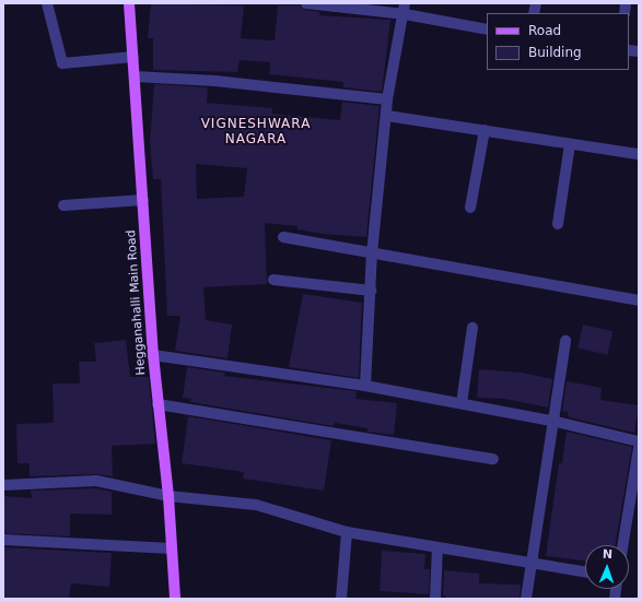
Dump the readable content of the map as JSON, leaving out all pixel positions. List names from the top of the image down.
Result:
{
  "streets": {
    "main road": ["Hegganahalli Main Road"]
  },
  "districts": ["VIGNESHWARA NAGARA"],
  "legend": ["Road", "Building"],
  "north": "top"
}
